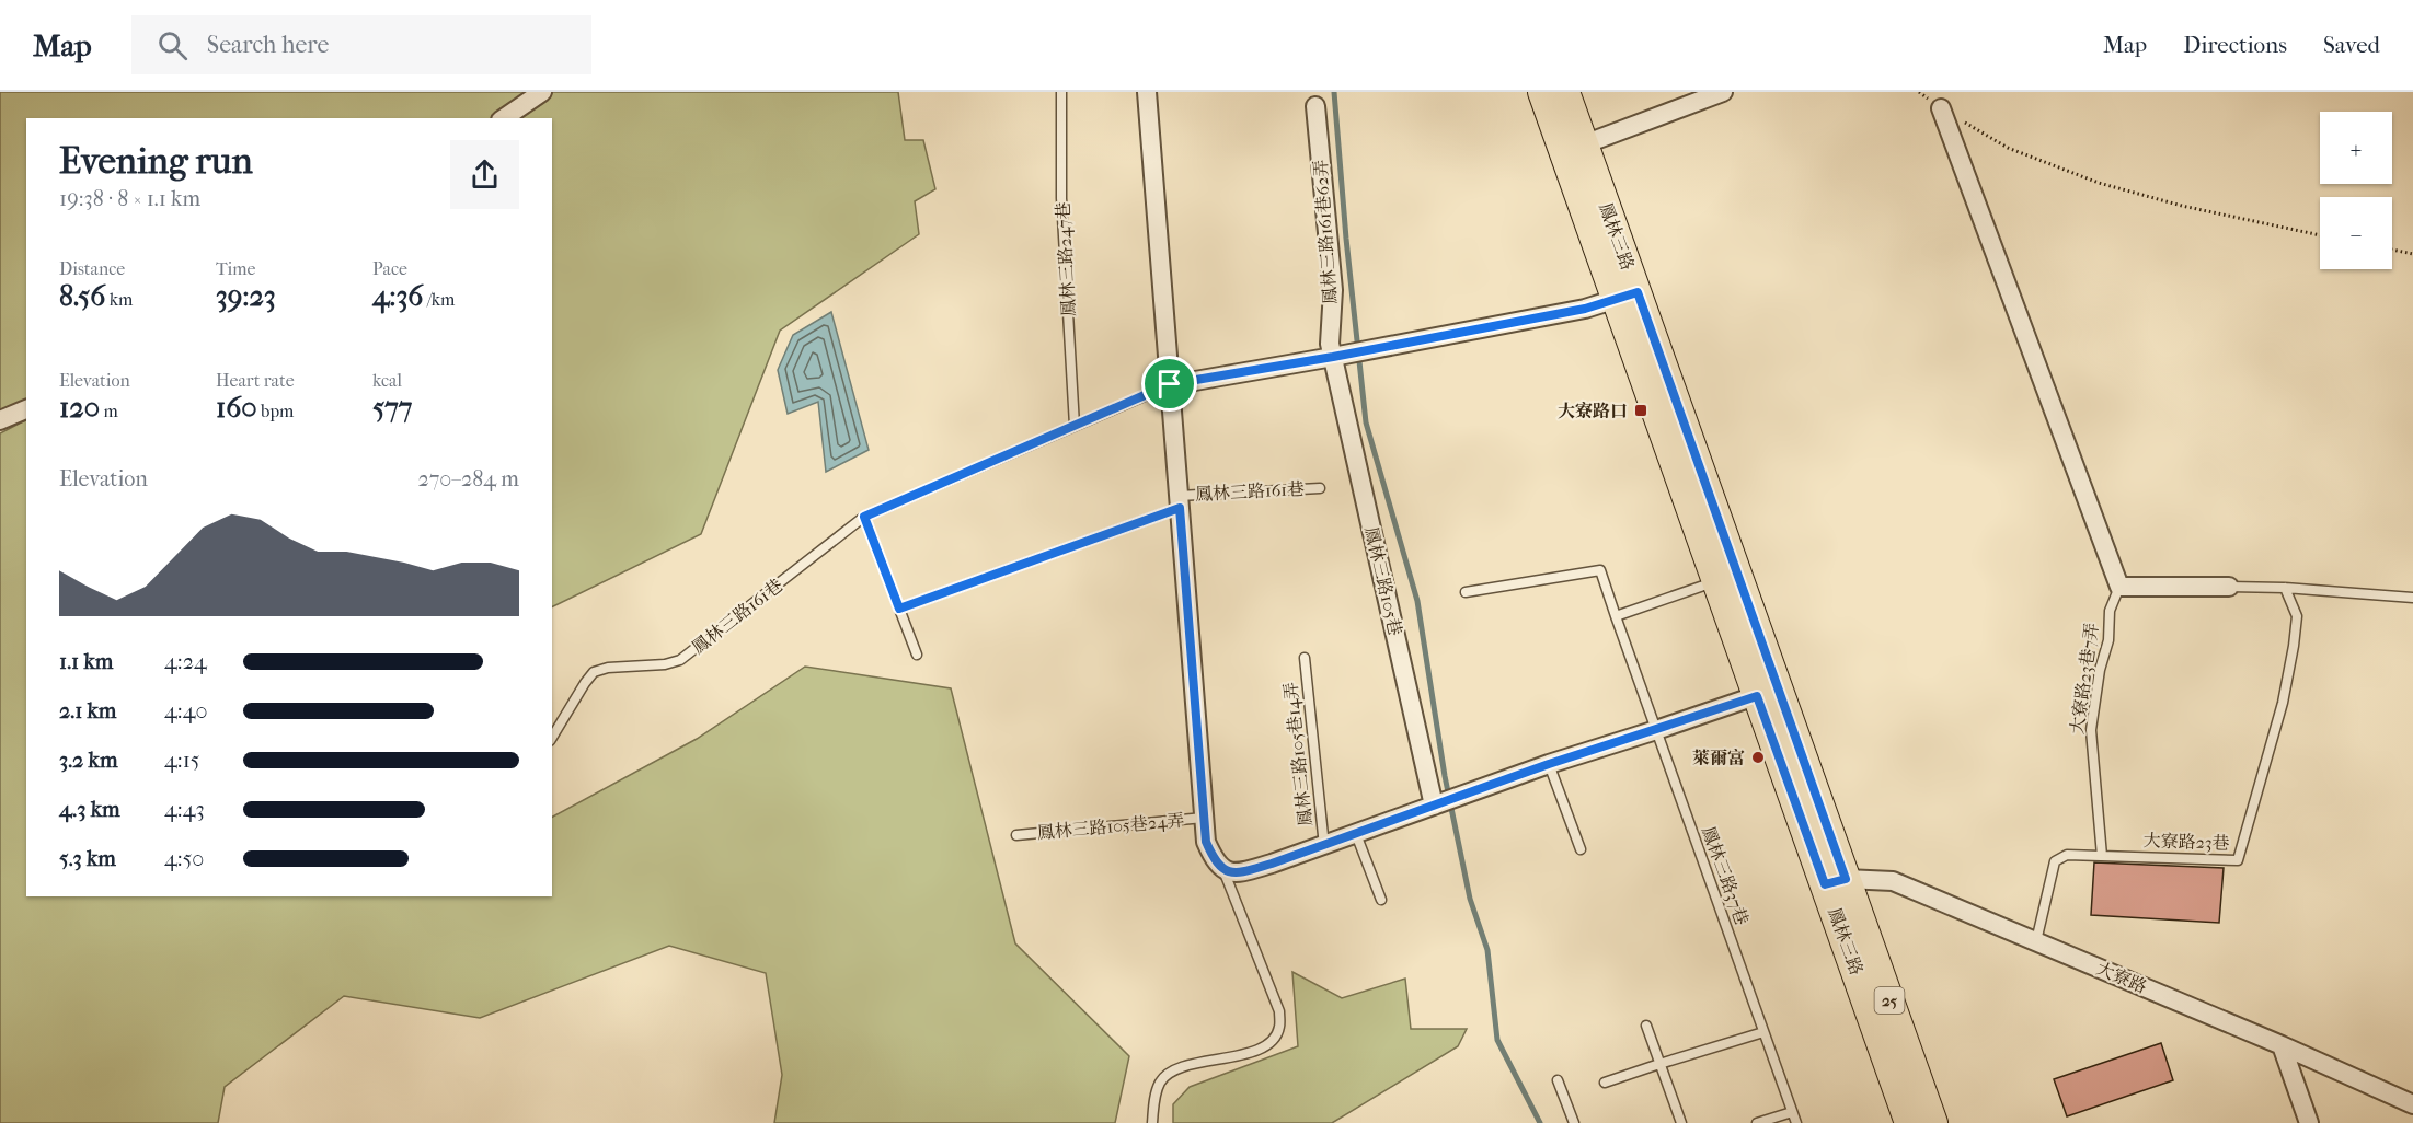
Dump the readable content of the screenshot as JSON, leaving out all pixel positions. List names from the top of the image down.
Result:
{
  "streets": {
    "main road": ["鳳林三路", "25"],
    "street": [
      "鳳林三路161巷62弄",
      "鳳林三路161巷",
      "鳳林三路105巷",
      "鳳林三路105巷24弄",
      "大寮路"
    ],
    "lane": [
      "鳳林三路247巷",
      "大寮路23巷7弄",
      "鳳林三路105巷14弄",
      "大寮路23巷",
      "鳳林三路37巷"
    ]
  },
  "crossings": [
    ["鳳林三路161巷62弄", "鳳林三路105巷"],
    ["鳳林三路", "大寮路"],
    ["鳳林三路247巷", "鳳林三路161巷"],
    ["鳳林三路161巷", "鳳林三路105巷24弄"],
    ["大寮路23巷7弄", "大寮路23巷"],
    ["大寮路23巷", "大寮路"]
  ],
  "places": {
    "transit": ["大寮路口"],
    "other": ["萊爾富"]
  },
  "page": {
    "header": "Map",
    "search": "Search here",
    "nav": ["Map", "Directions", "Saved"],
    "map_buttons": ["+", "−"],
    "heading": ["Evening run", "19:38 · 8 × 1.1 km"],
    "stats": [
      ["Distance", "8.56 km"],
      ["Time", "39:23"],
      ["Pace", "4:36 /km"],
      ["Elevation", "120 m"],
      ["Heart rate", "160 bpm"],
      ["kcal", "577"]
    ],
    "chart": ["Elevation", "270–284 m"],
    "list": [
      {
        "name": "1.1 km",
        "note": "4:24"
      },
      {
        "name": "2.1 km",
        "note": "4:40"
      },
      {
        "name": "3.2 km",
        "note": "4:15"
      },
      {
        "name": "4.3 km",
        "note": "4:43"
      },
      {
        "name": "5.3 km",
        "note": "4:50"
      }
    ]
  }
}
